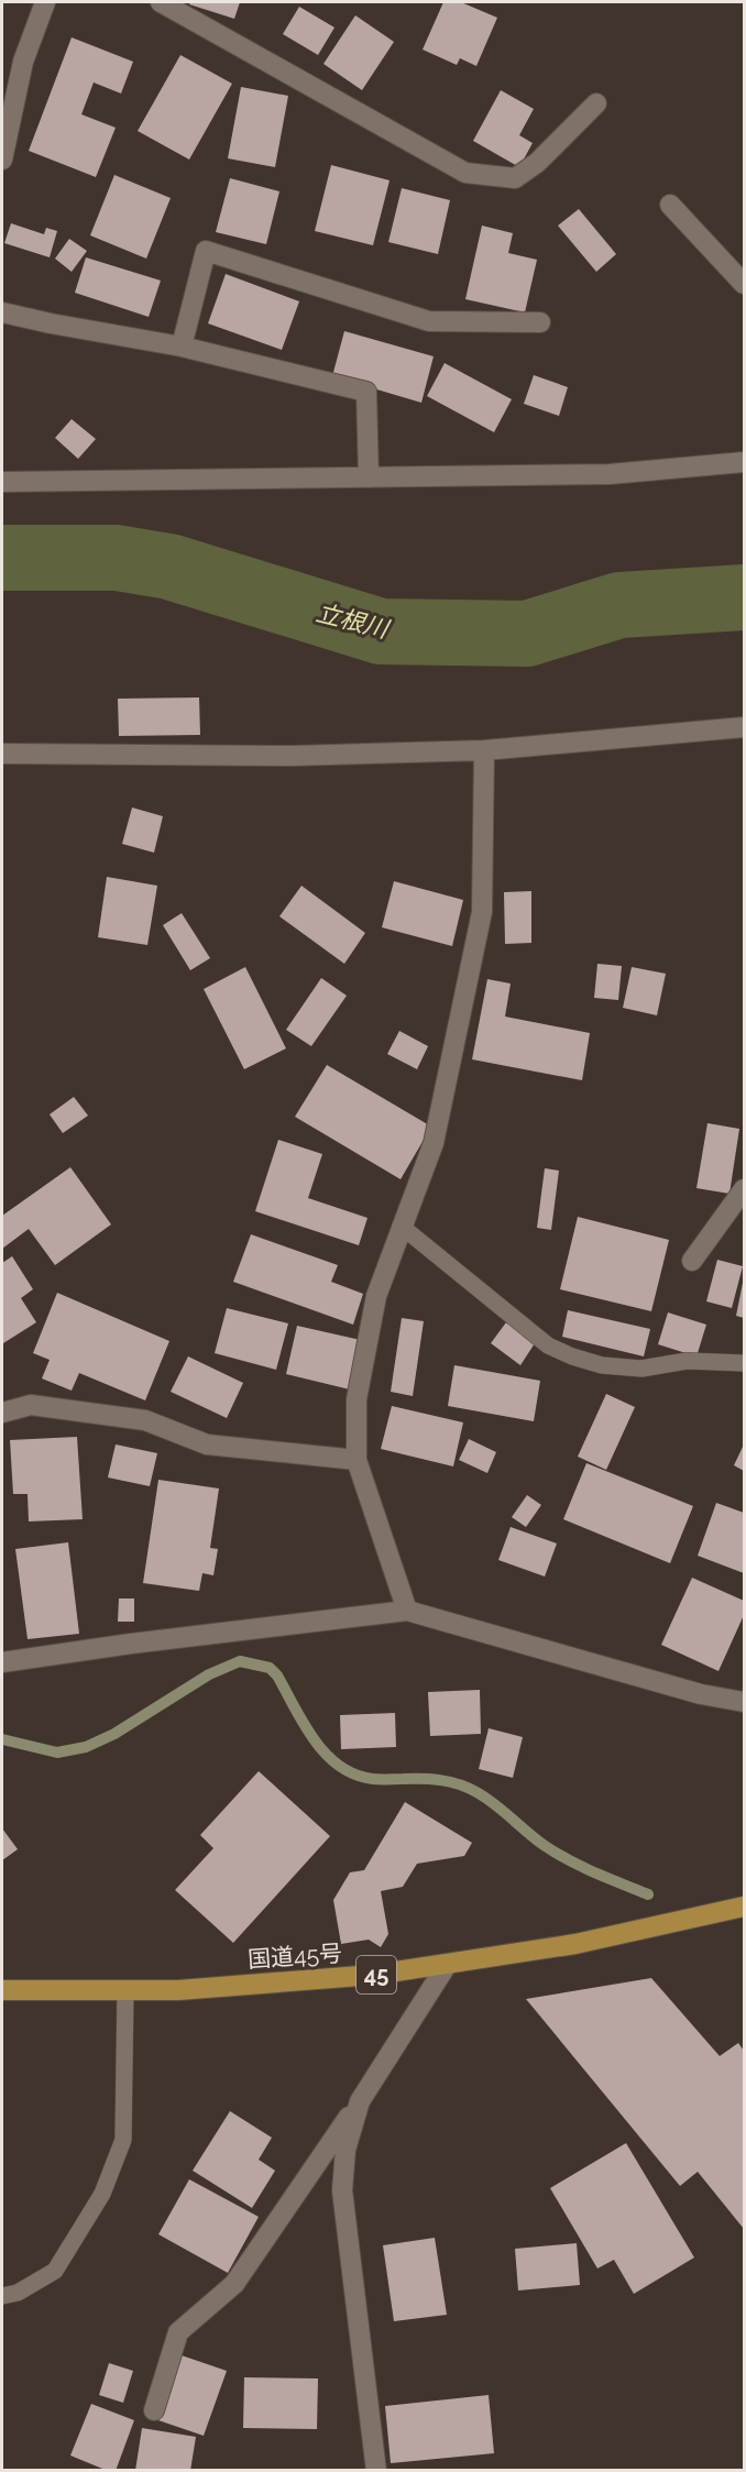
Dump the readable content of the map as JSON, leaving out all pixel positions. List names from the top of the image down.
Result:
{
  "streets": {
    "highway": ["国道45号", "45"]
  },
  "water": ["立根川"]
}
